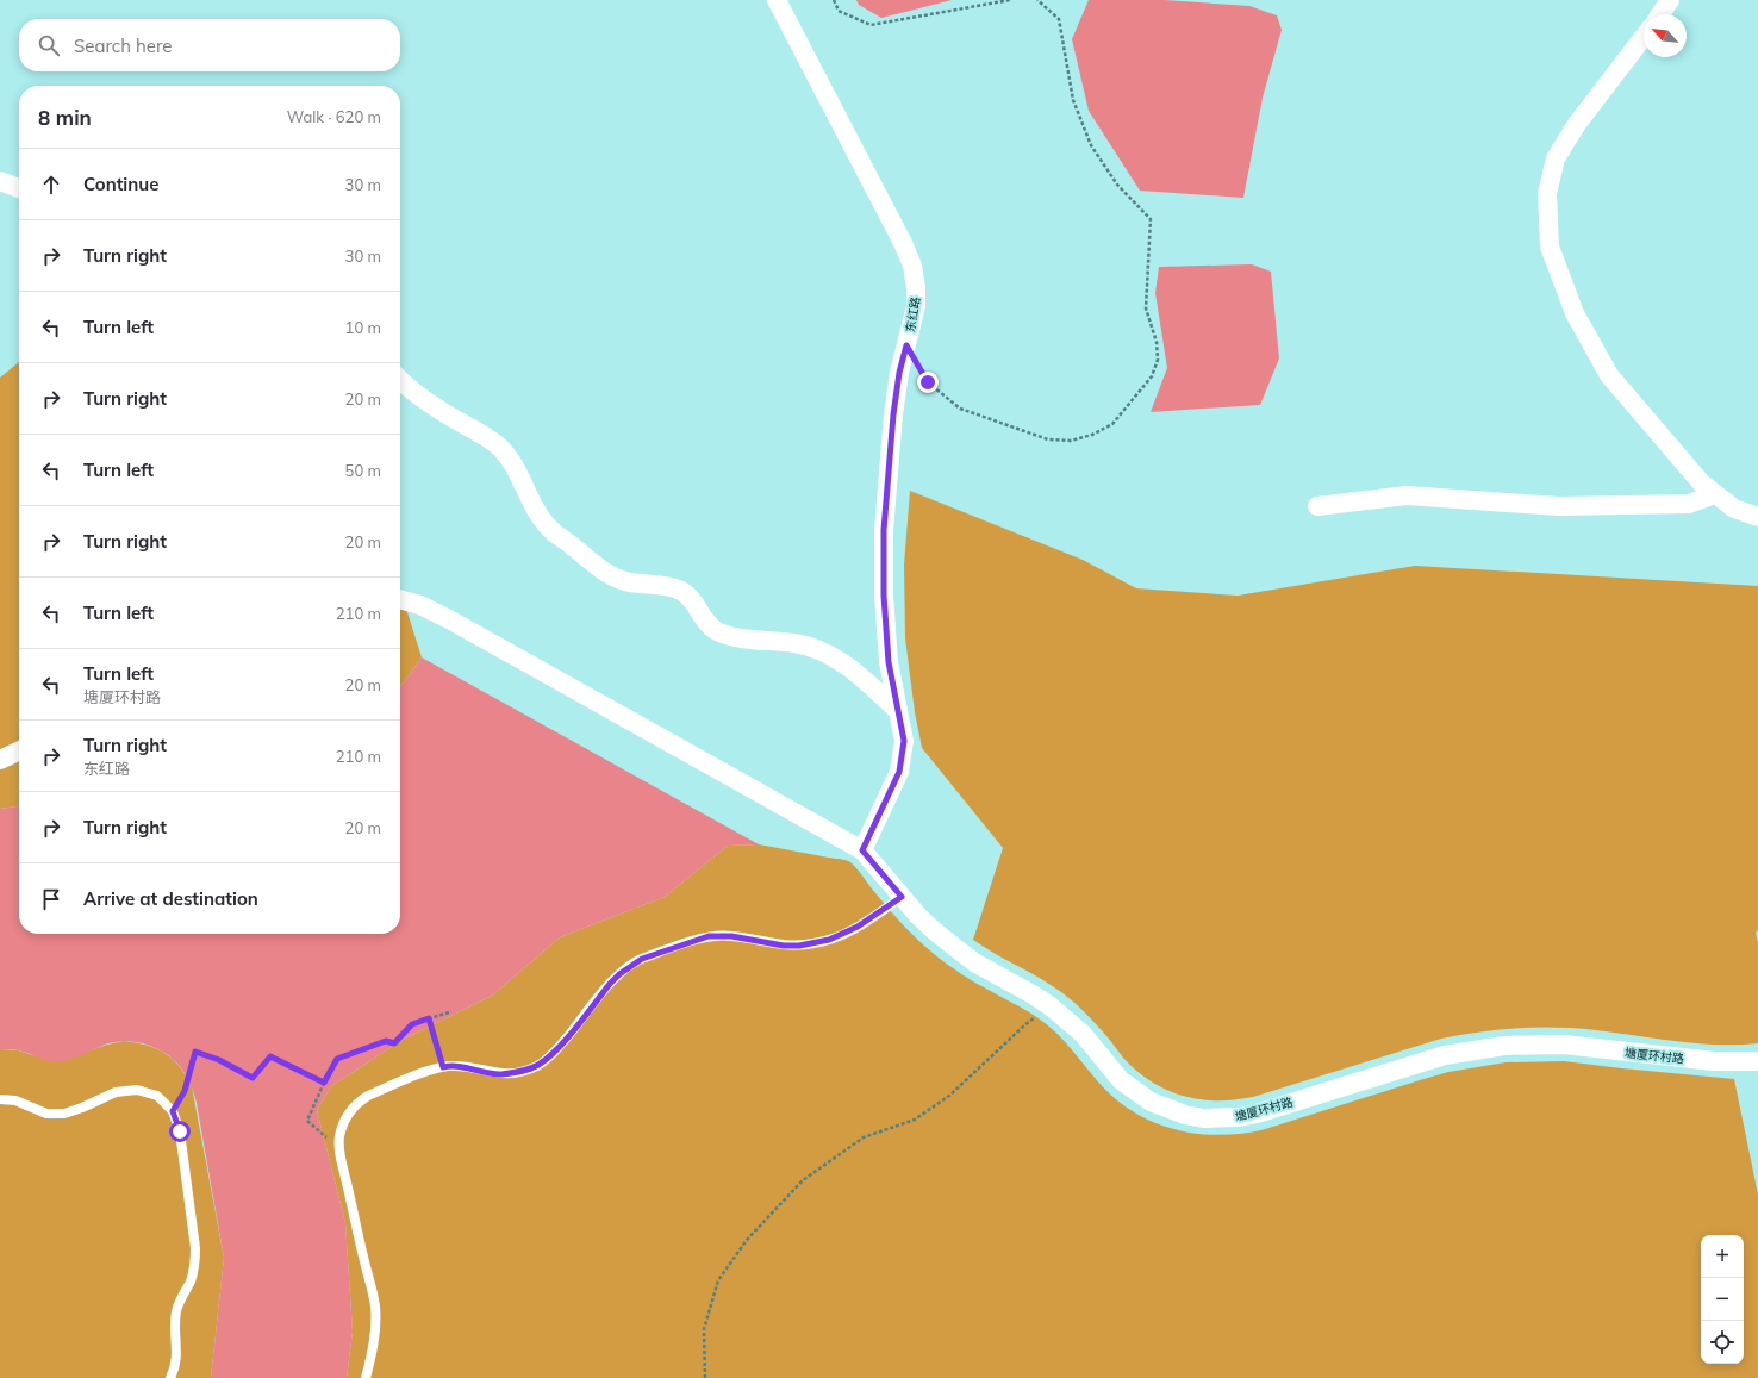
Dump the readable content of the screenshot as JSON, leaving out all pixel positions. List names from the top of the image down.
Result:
{
  "streets": {
    "street": ["东红路", "塘厦环村路"]
  },
  "crossings": [
    ["东红路", "塘厦环村路"]
  ],
  "north": "top left",
  "page": {
    "search": "Search here",
    "heading": ["8 min", "Walk · 620 m"],
    "list": [
      ["Continue", "30 m"],
      ["Turn right", "30 m"],
      ["Turn left", "10 m"],
      ["Turn right", "20 m"],
      ["Turn left", "50 m"],
      ["Turn right", "20 m"],
      ["Turn left", "210 m"],
      ["Turn left", "塘厦环村路", "20 m"],
      ["Turn right", "东红路", "210 m"],
      ["Turn right", "20 m"],
      "Arrive at destination"
    ],
    "map_buttons": ["+", "−"]
  }
}
